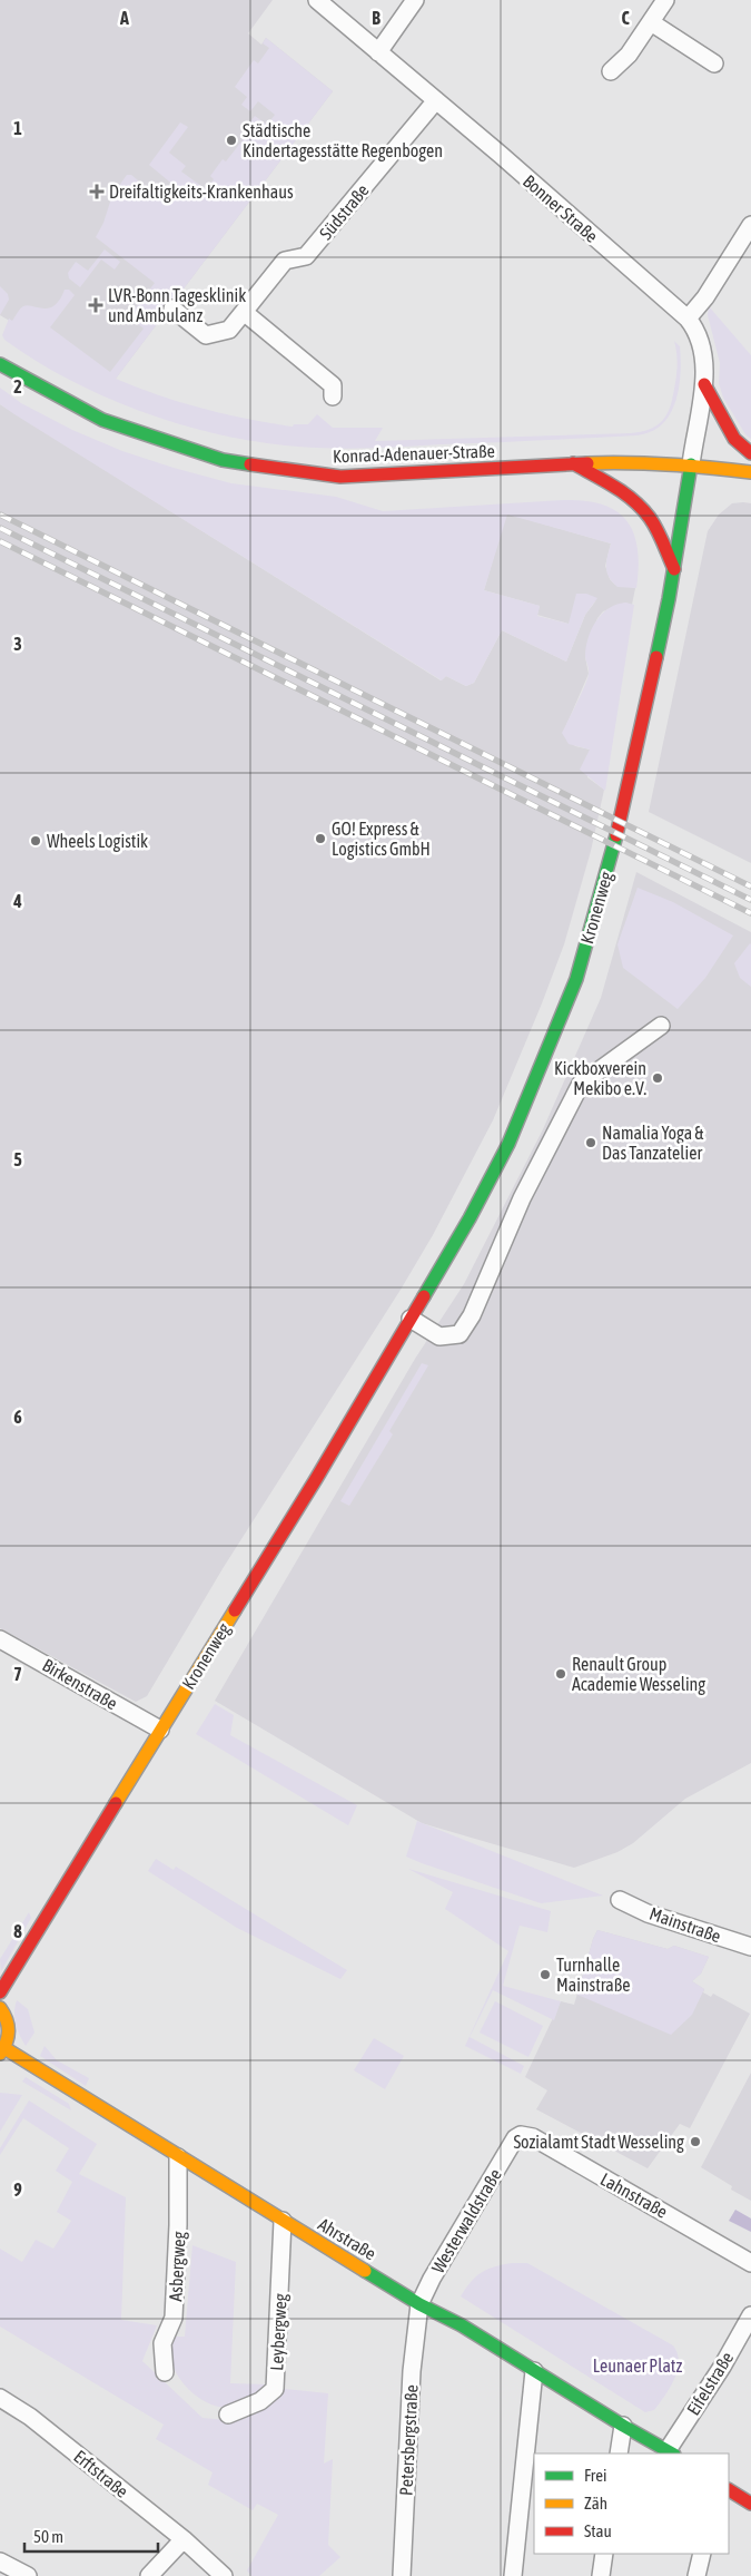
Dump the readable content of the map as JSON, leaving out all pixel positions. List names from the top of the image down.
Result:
{
  "streets": {
    "street": [
      "Bonner Straße",
      "Südstraße",
      "Konrad-Adenauer-Straße",
      "Kronenweg",
      "Birkenstraße",
      "Mainstraße",
      "Lahnstraße",
      "Westerwaldstraße",
      "Ahrstraße",
      "Asbergweg",
      "Leybergweg",
      "Eifelstraße",
      "Petersbergstraße",
      "Erftstraße"
    ]
  },
  "crossings": [
    ["Bonner Straße", "Südstraße"],
    ["Bonner Straße", "Konrad-Adenauer-Straße"],
    ["Bonner Straße", "Kronenweg"],
    ["Konrad-Adenauer-Straße", "Kronenweg"],
    ["Kronenweg", "Birkenstraße"],
    ["Lahnstraße", "Westerwaldstraße"],
    ["Westerwaldstraße", "Ahrstraße"],
    ["Westerwaldstraße", "Petersbergstraße"],
    ["Ahrstraße", "Asbergweg"],
    ["Ahrstraße", "Leybergweg"],
    ["Ahrstraße", "Eifelstraße"],
    ["Ahrstraße", "Petersbergstraße"]
  ],
  "parks": ["Leunaer Platz"],
  "places": {
    "other": [
      "Städtische Kindertagesstätte Regenbogen",
      "GO! Express & Logistics GmbH",
      "Wheels Logistik",
      "Kickboxverein Mekibo e.V.",
      "Namalia Yoga & Das Tanzatelier",
      "Renault Group Academie Wesseling",
      "Turnhalle Mainstraße",
      "Sozialamt Stadt Wesseling"
    ],
    "health": ["Dreifaltigkeits-Krankenhaus", "LVR-Bonn Tagesklinik und Ambulanz"]
  },
  "legend": ["Frei", "Zäh", "Stau"],
  "scale_bar": "50 m",
  "grid": {
    "columns": ["A", "B", "C"],
    "rows": [
      "1",
      "2",
      "3",
      "4",
      "5",
      "6",
      "7",
      "8",
      "9"
    ]
  }
}
